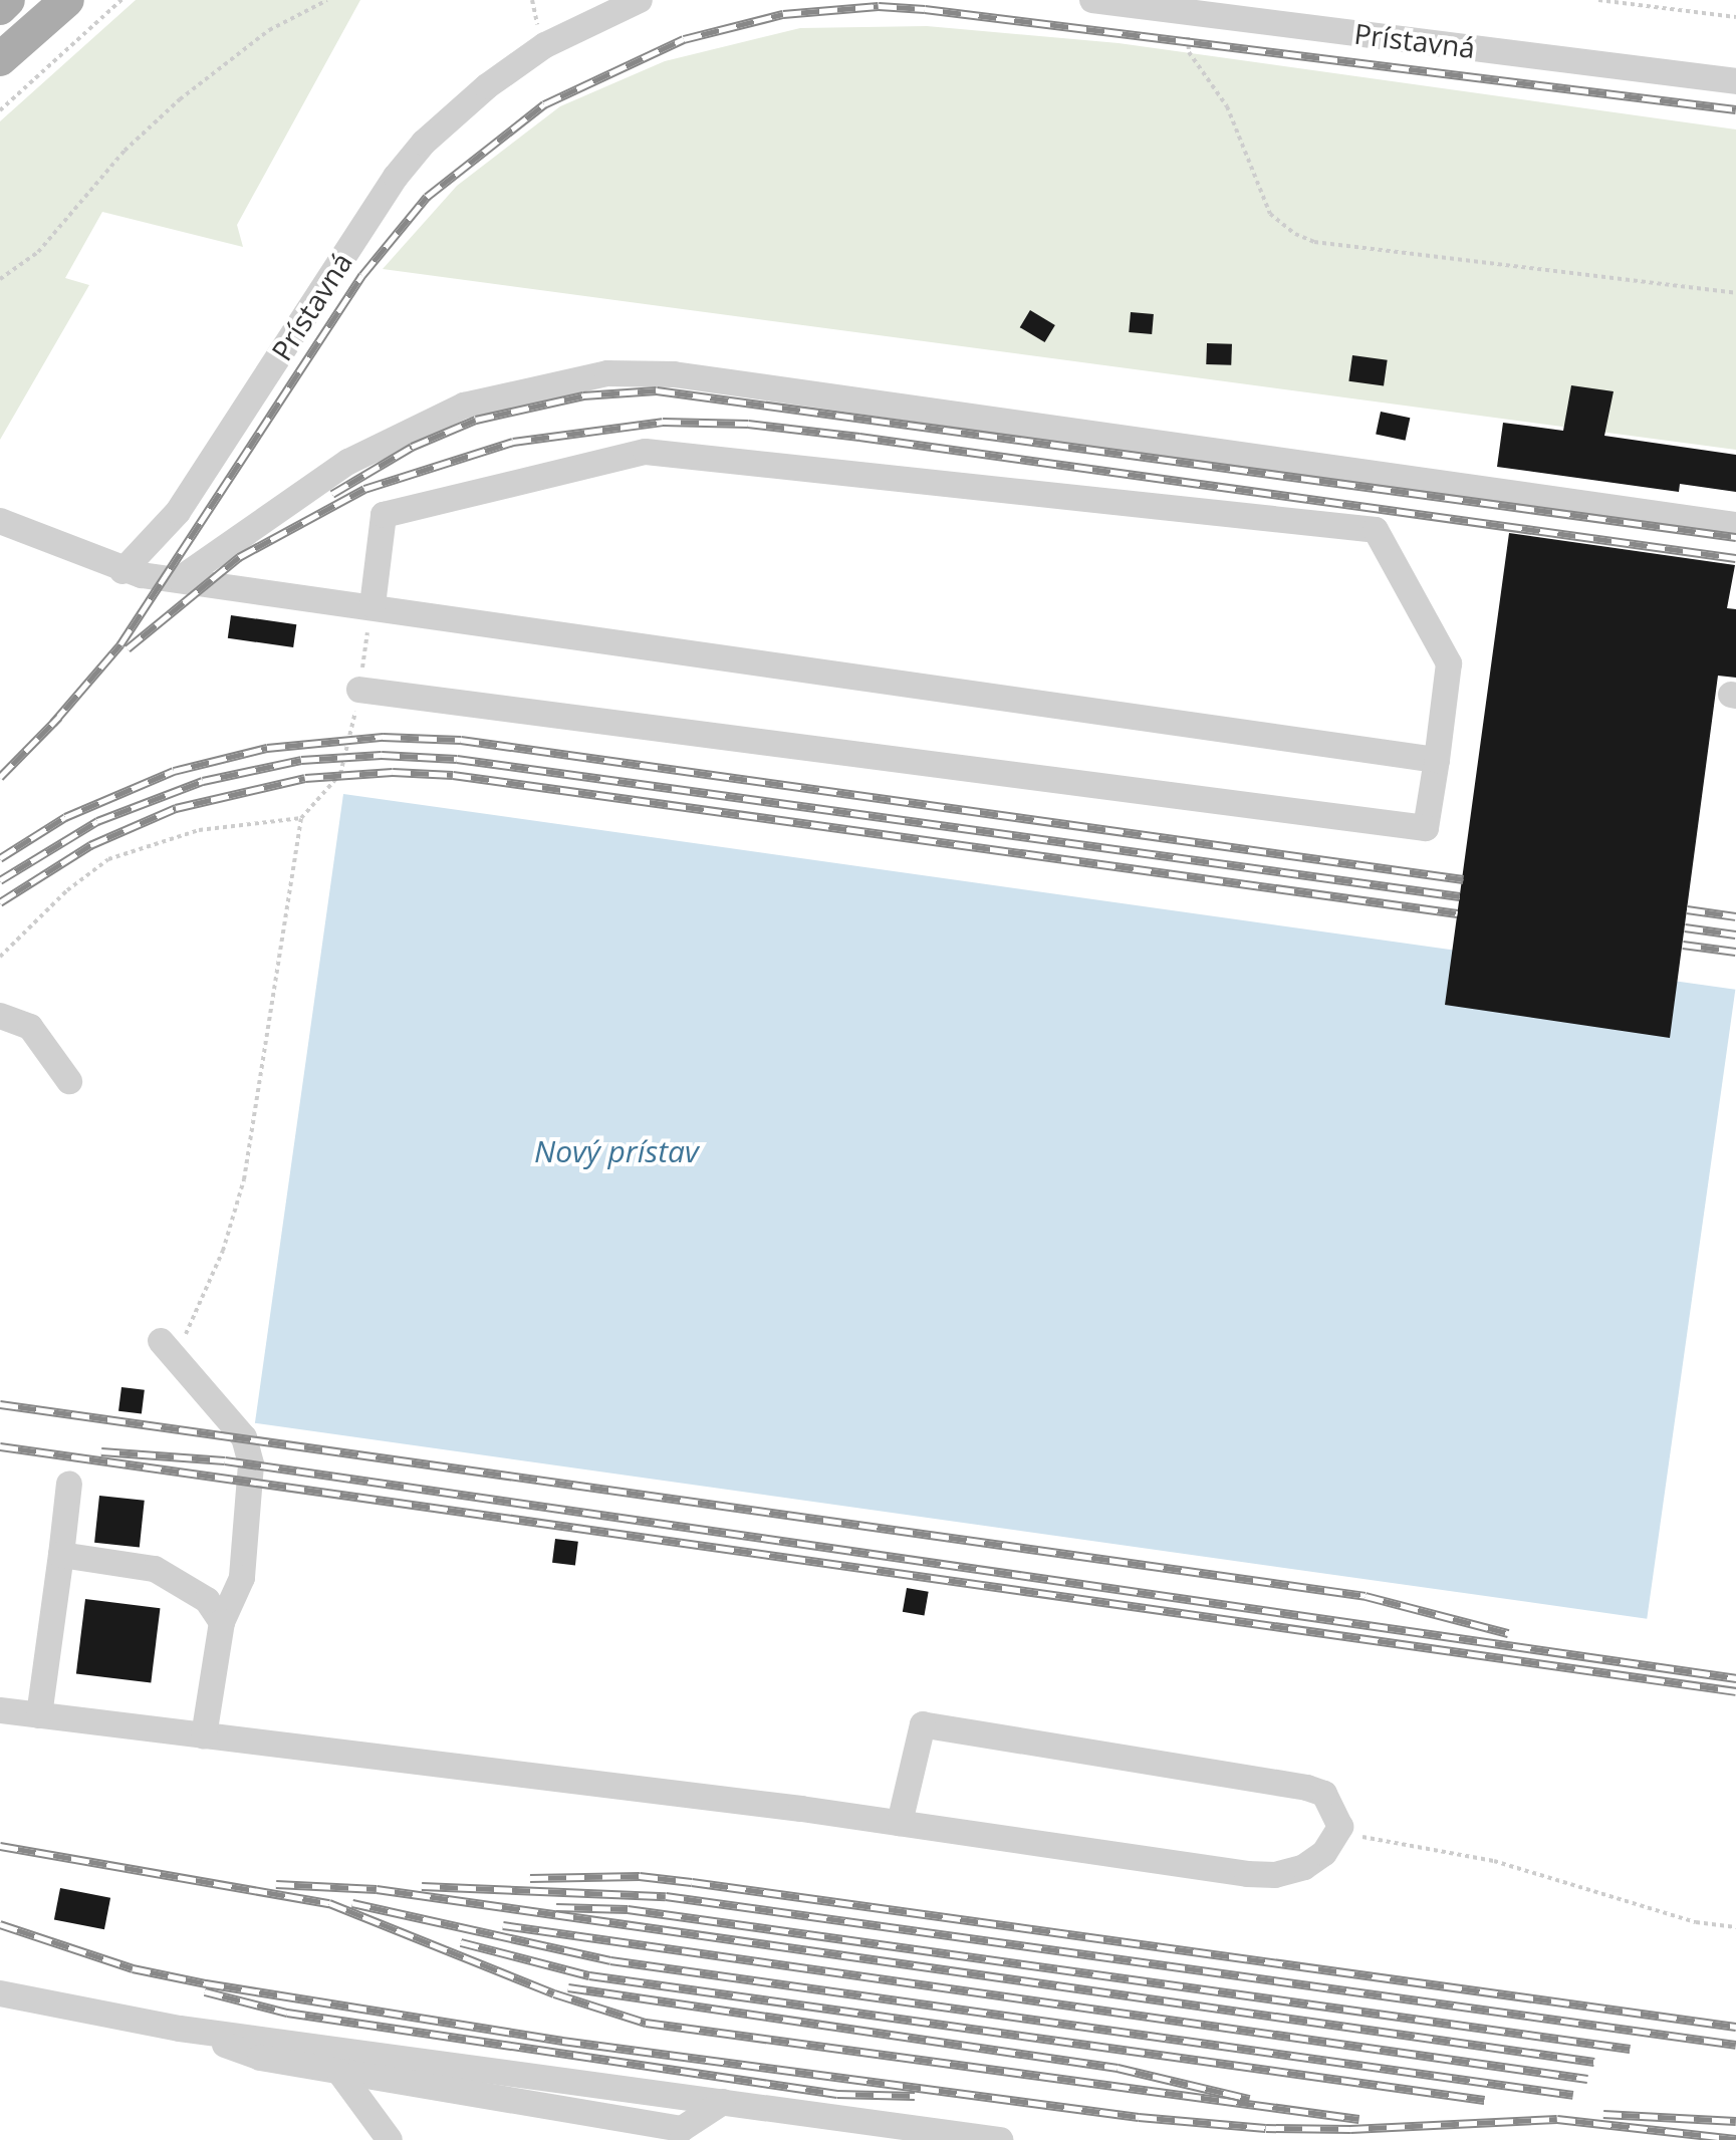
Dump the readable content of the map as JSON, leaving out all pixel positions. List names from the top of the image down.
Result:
{
  "streets": {
    "street": ["Prístavná"]
  },
  "water": ["Nový prístav"]
}
